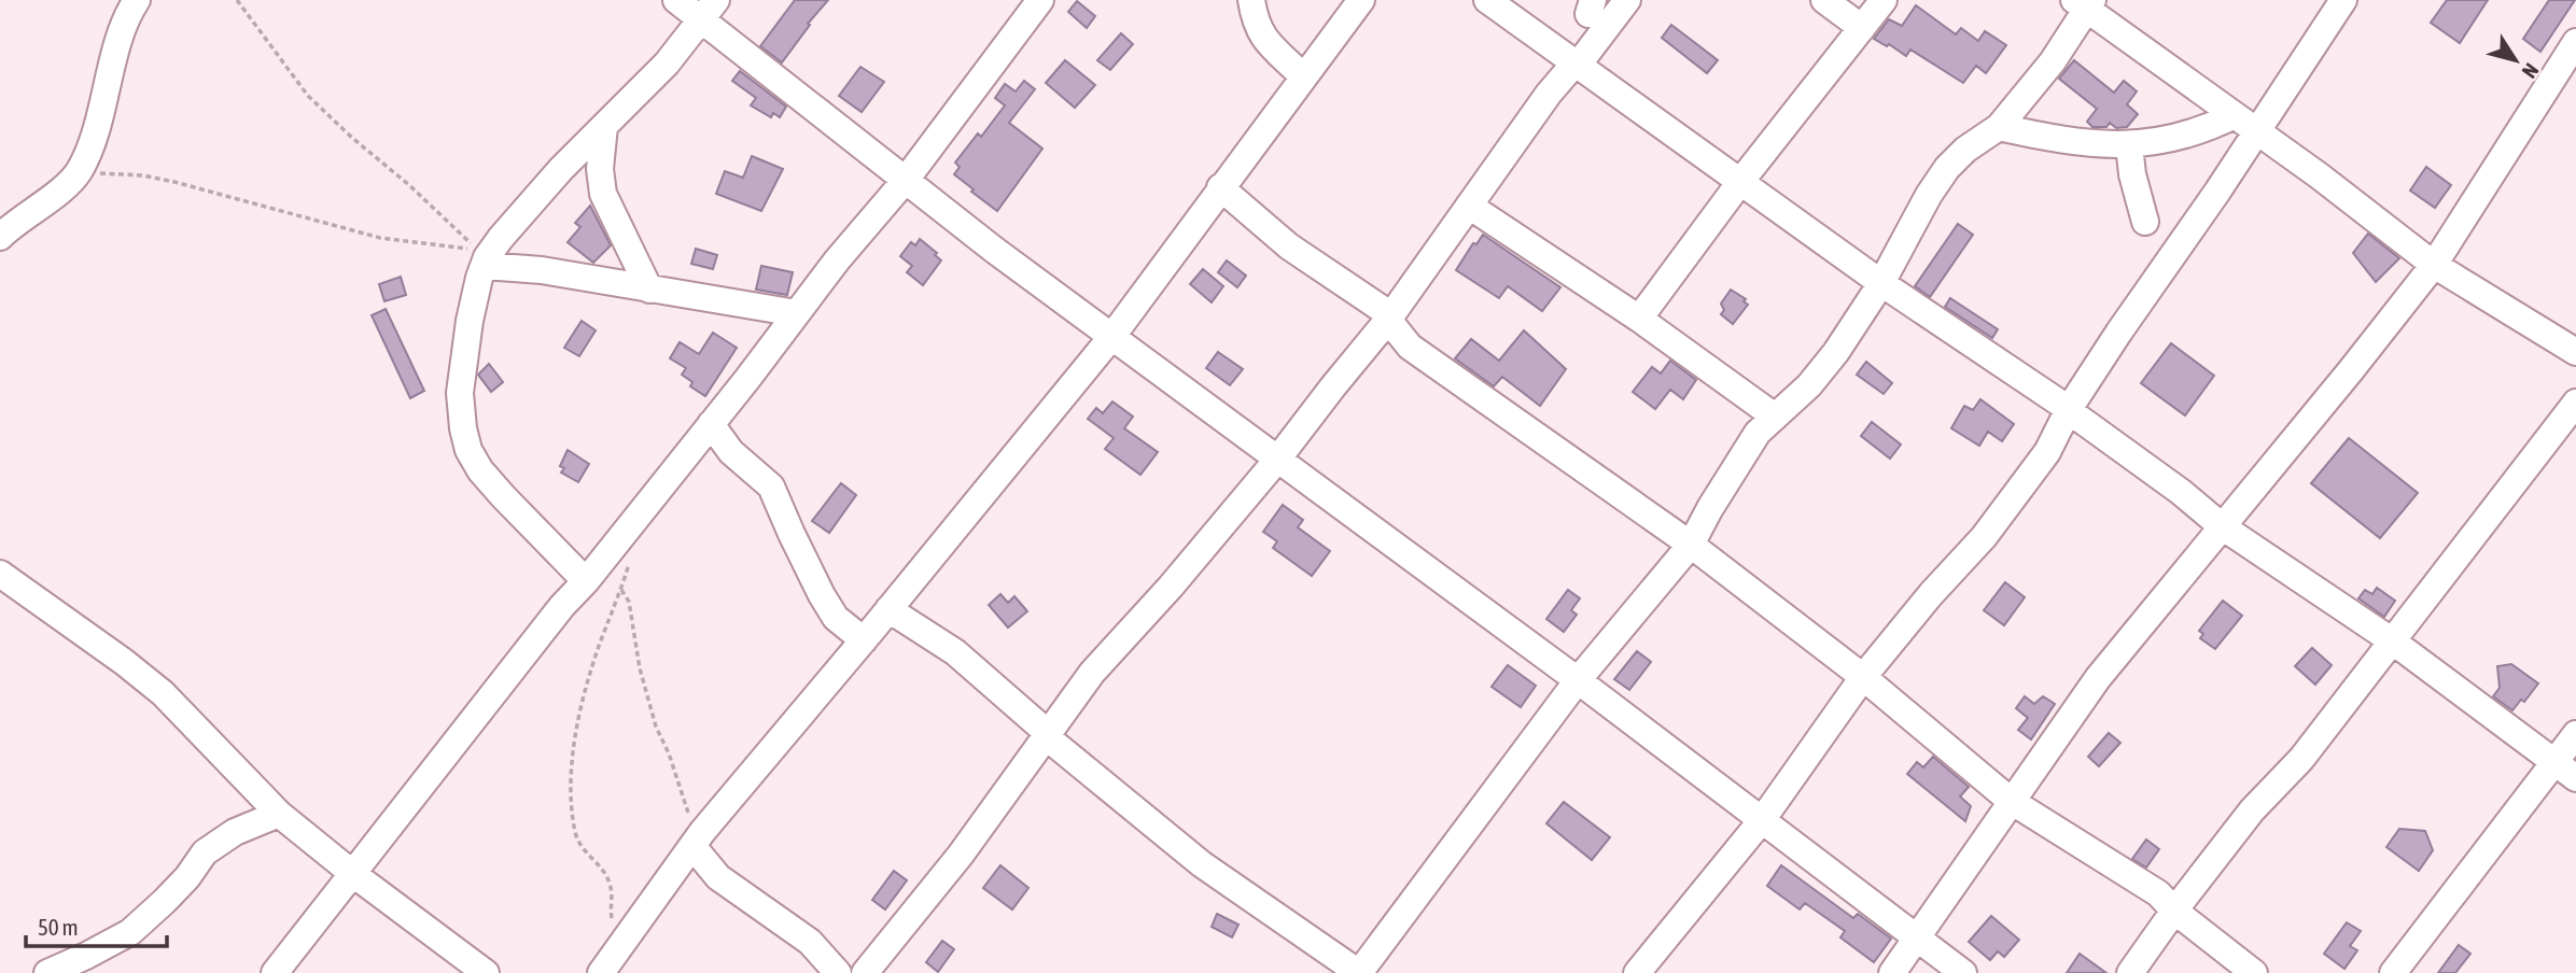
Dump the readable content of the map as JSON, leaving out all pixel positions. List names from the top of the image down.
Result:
{
  "scale_bar": "50 m",
  "north": "bottom right"
}
